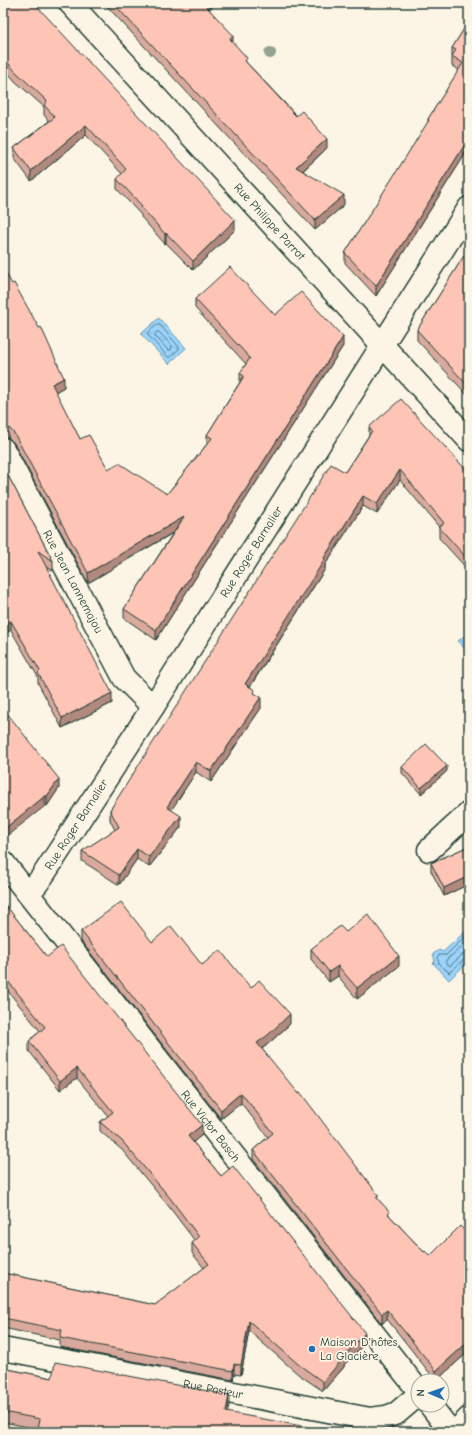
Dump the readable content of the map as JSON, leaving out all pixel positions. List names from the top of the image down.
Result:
{
  "streets": {
    "street": [
      "Rue Philippe Parrot",
      "Rue Roger Barnalier",
      "Rue Jean Lannemajou",
      "Rue Victor Basch",
      "Rue Pasteur"
    ]
  },
  "crossings": [
    ["Rue Philippe Parrot", "Rue Roger Barnalier"],
    ["Rue Roger Barnalier", "Rue Jean Lannemajou"],
    ["Rue Roger Barnalier", "Rue Victor Basch"]
  ],
  "places": ["Maison D'hôtes La Glacière"],
  "north": "left"
}
